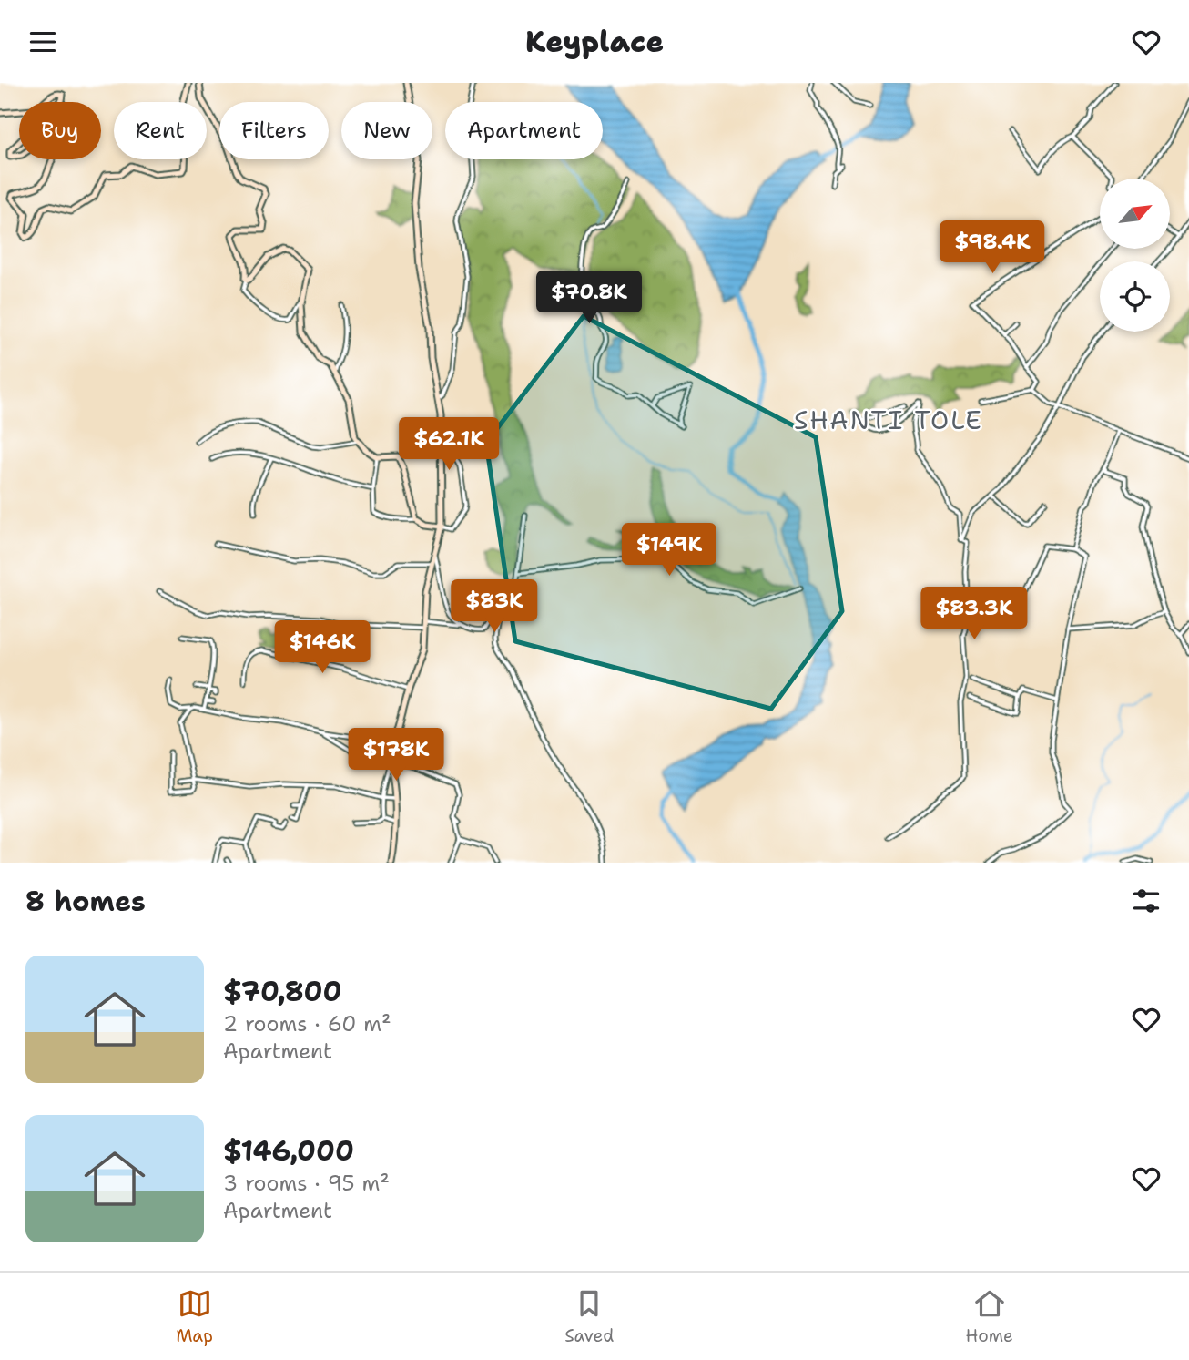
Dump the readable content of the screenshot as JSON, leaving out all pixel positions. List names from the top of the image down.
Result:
{
  "districts": ["SHANTI TOLE"],
  "north": "top right",
  "page": {
    "header": "Keyplace",
    "chip": [
      "Buy",
      "Rent",
      "Filters",
      "New",
      "Apartment"
    ],
    "price": [
      "$98.4K",
      "$70.8K",
      "$62.1K",
      "$149K",
      "$83K",
      "$83.3K",
      "$146K",
      "$178K"
    ],
    "heading": "8 homes",
    "list": [
      {
        "name": "$70,800",
        "note": "2 rooms · 60 m² · Apartment"
      },
      {
        "name": "$146,000",
        "note": "3 rooms · 95 m² · Apartment"
      }
    ],
    "tabs": ["Map", "Saved", "Home"]
  }
}
